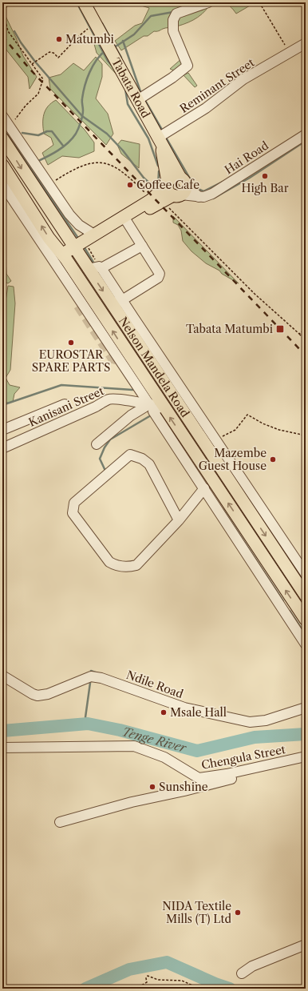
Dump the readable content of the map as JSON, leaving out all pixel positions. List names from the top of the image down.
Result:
{
  "streets": {
    "main road": ["Tabata Road", "Nelson Mandela Road"],
    "street": [
      "Reminant Street",
      "Hai Road",
      "Kanisani Street",
      "Ndile Road",
      "Chengula Street"
    ]
  },
  "crossings": [
    ["Reminant Street", "Tabata Road"],
    ["Tabata Road", "Hai Road"],
    ["Nelson Mandela Road", "Kanisani Street"]
  ],
  "water": ["Tenge River"],
  "places": {
    "other": [
      "Matumbi",
      "High Bar",
      "Coffee Cafe",
      "EUROSTAR SPARE PARTS",
      "Mazembe Guest House",
      "Msale Hall",
      "Sunshine",
      "NIDA Textile Mills (T) Ltd"
    ],
    "transit": ["Tabata Matumbi"]
  }
}
